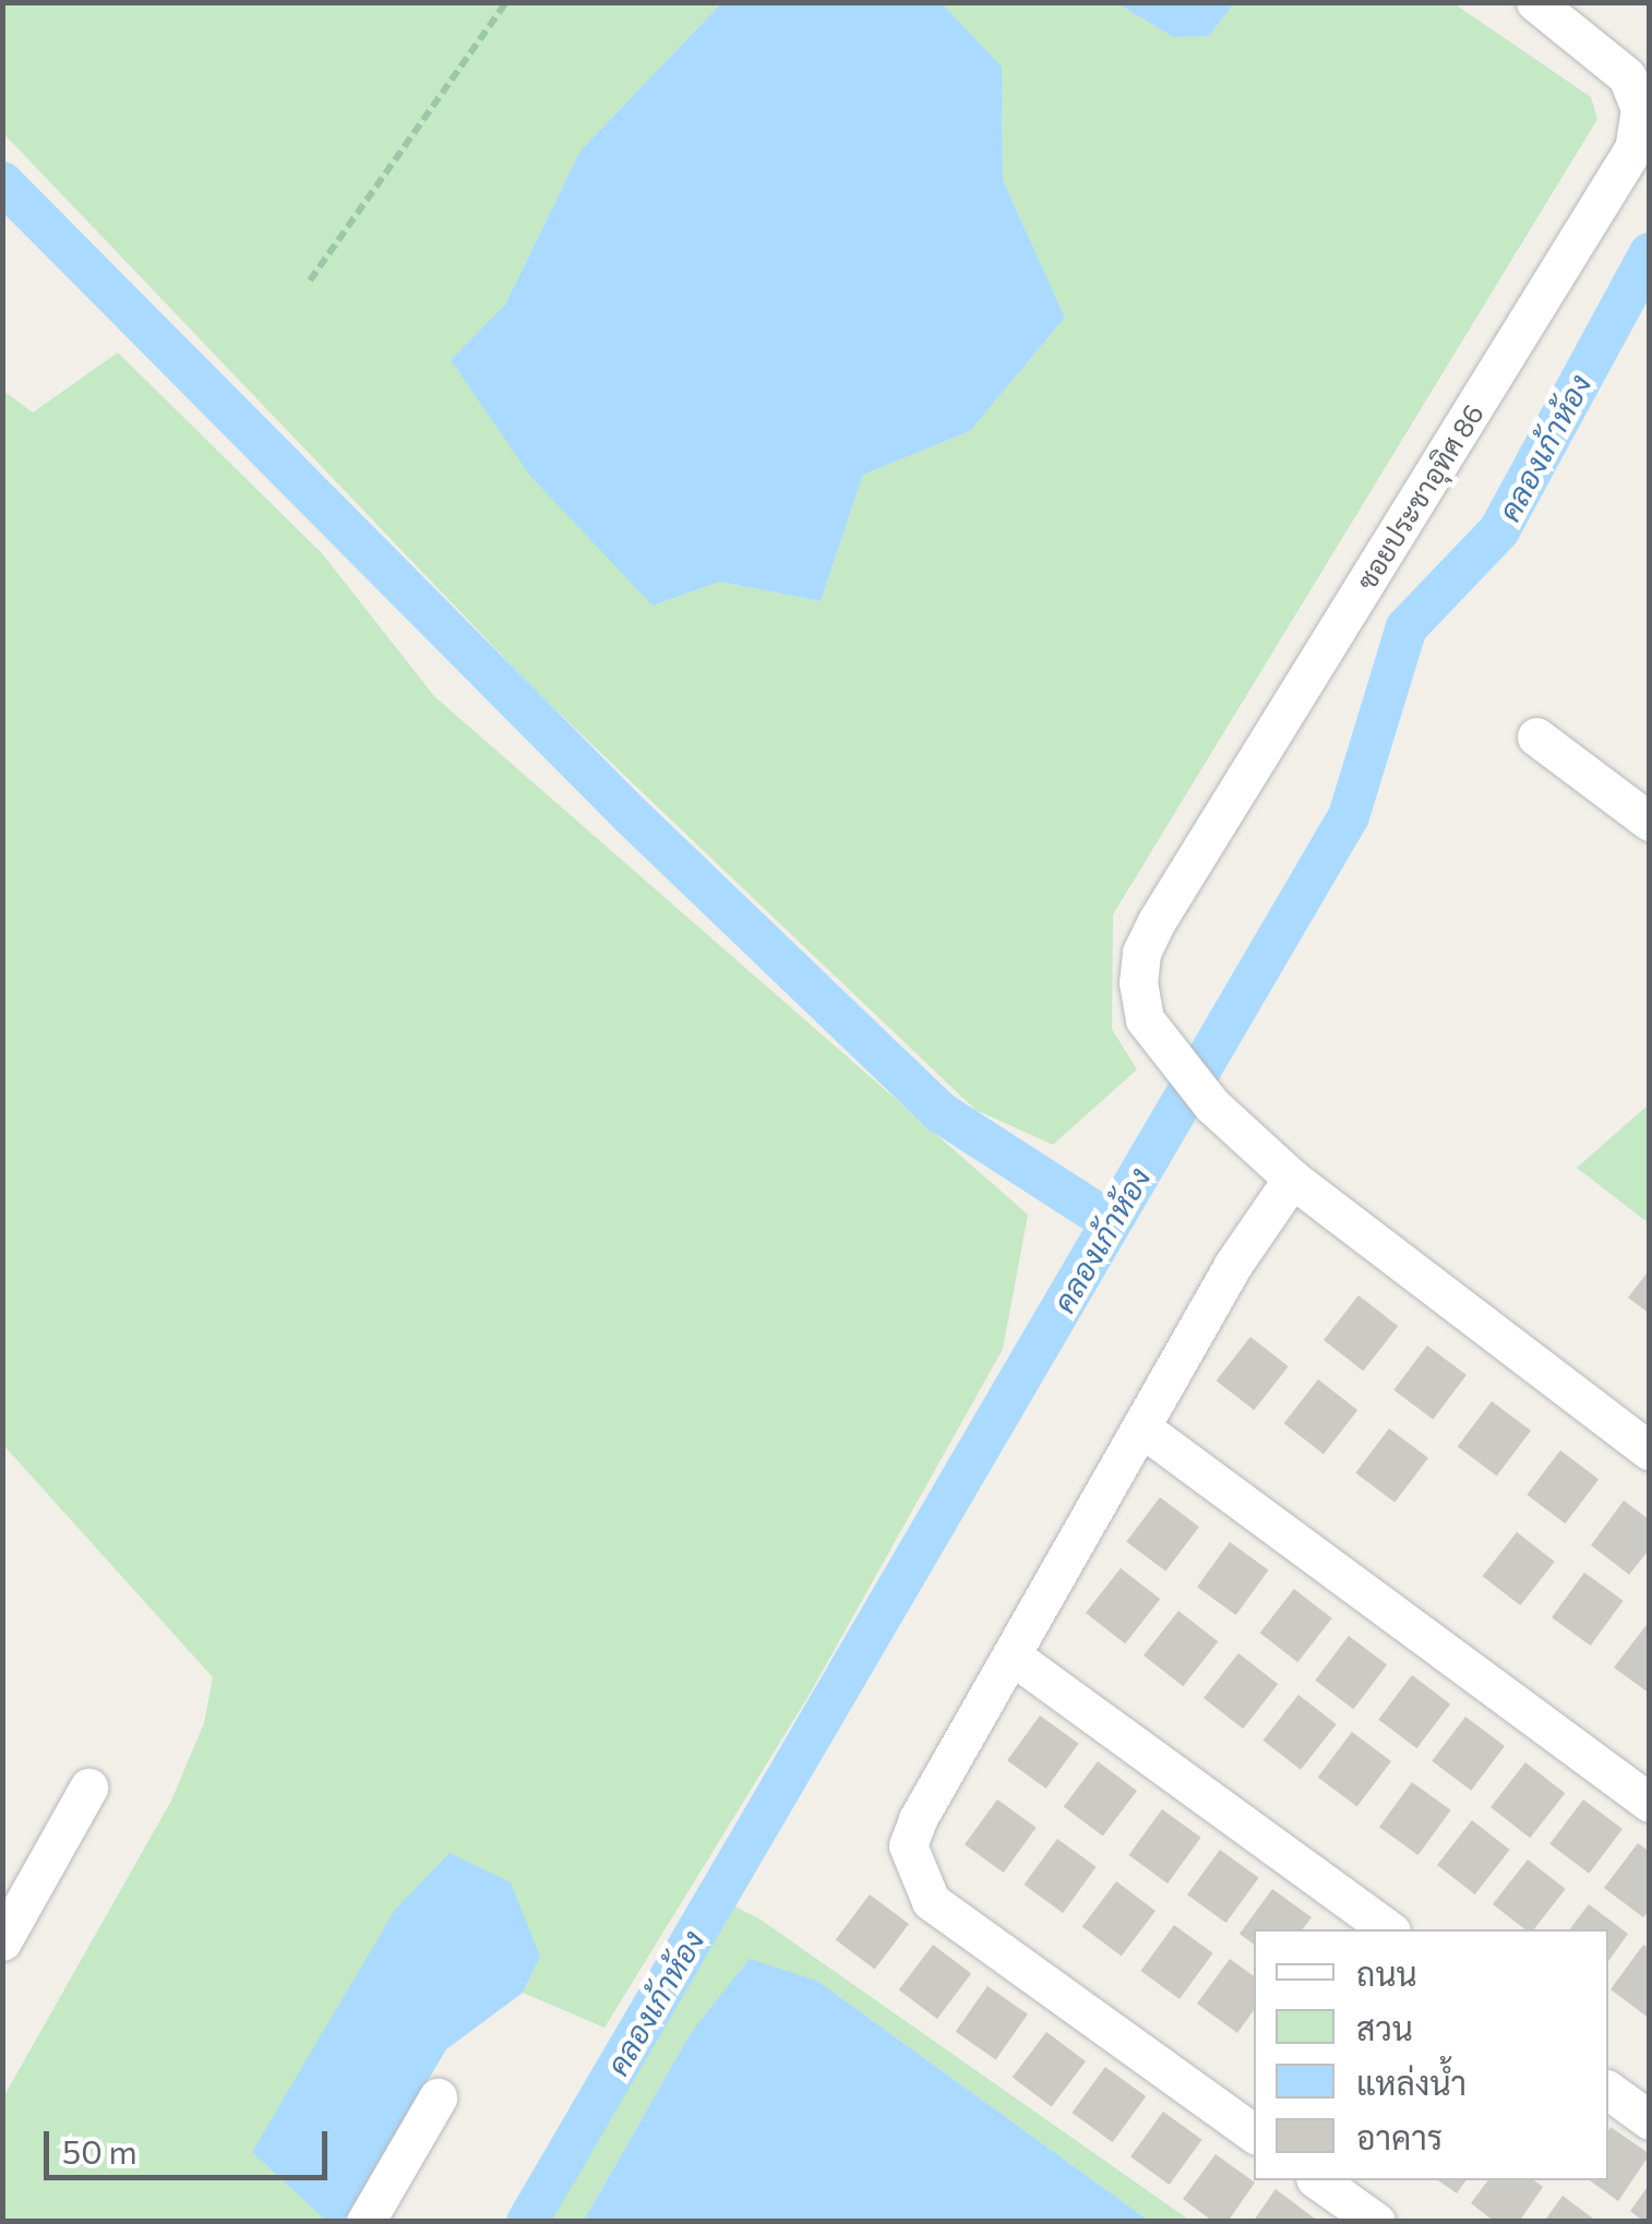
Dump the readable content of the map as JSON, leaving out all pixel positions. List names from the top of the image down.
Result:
{
  "streets": {
    "street": ["ซอยประชาอุทิศ 86"]
  },
  "water": ["คลองเก้าห้อง"],
  "legend": [
    "ถนน",
    "สวน",
    "แหล่งน้ำ",
    "อาคาร"
  ],
  "scale_bar": "50 m"
}
